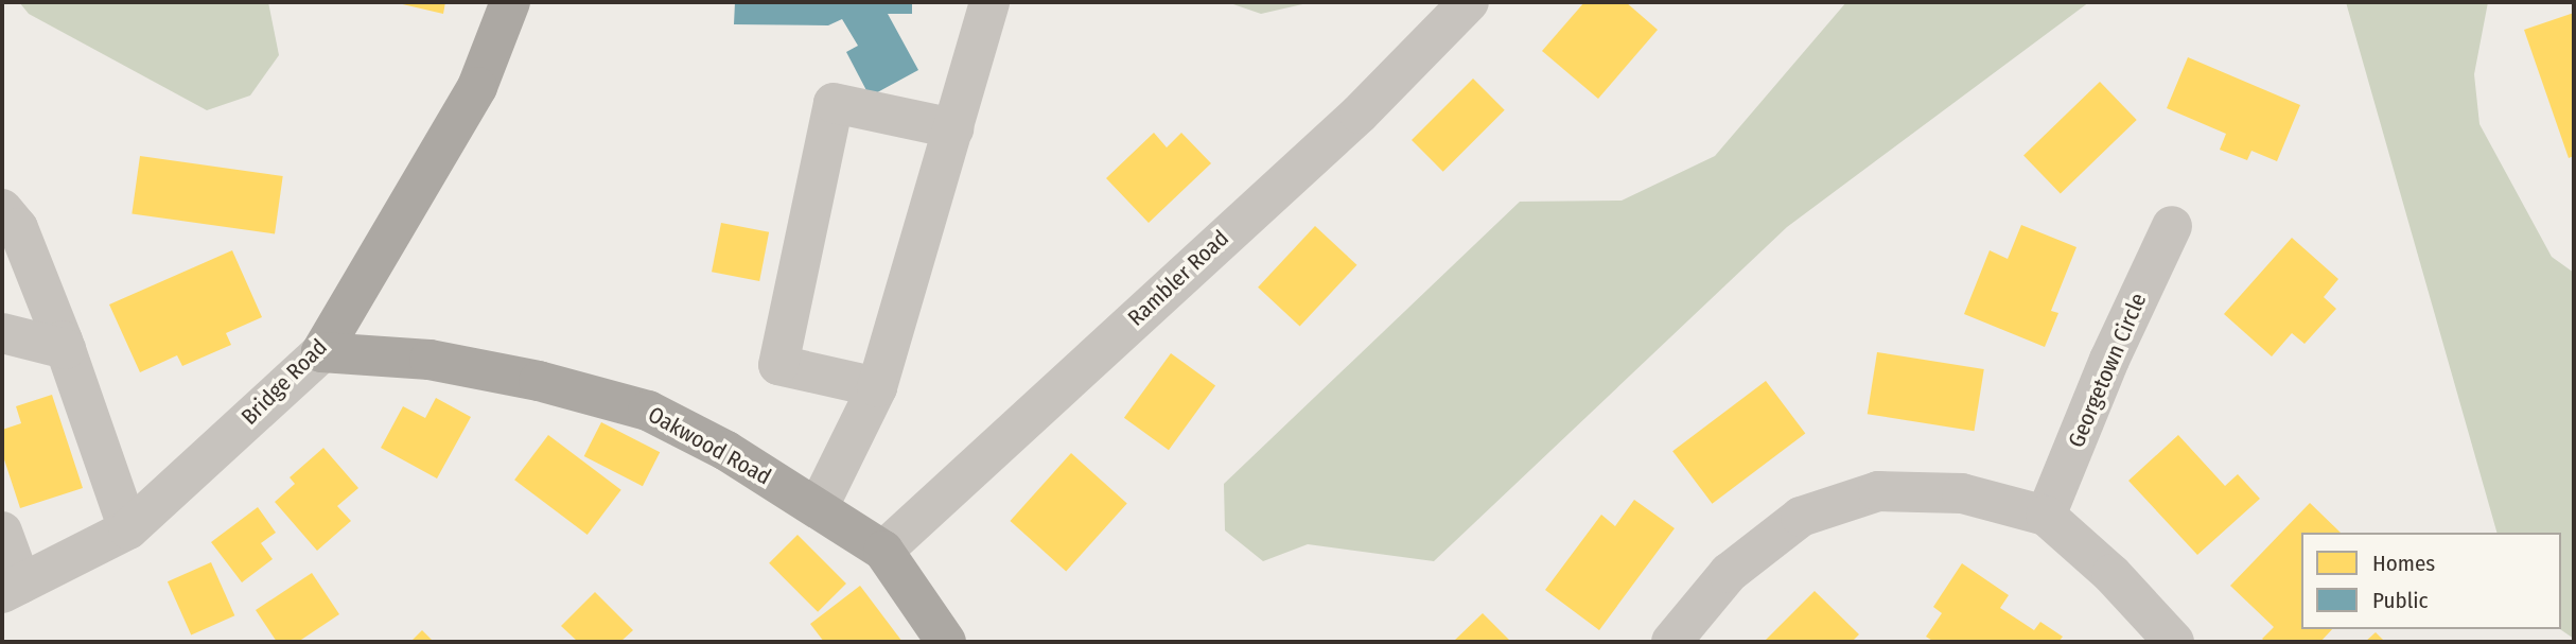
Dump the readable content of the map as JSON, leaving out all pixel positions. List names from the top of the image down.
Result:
{
  "streets": {
    "main road": ["Bridge Road", "Oakwood Road"],
    "street": ["Rambler Road", "Georgetown Circle"]
  },
  "crossings": [
    ["Rambler Road", "Oakwood Road"],
    ["Bridge Road", "Oakwood Road"]
  ],
  "legend": ["Homes", "Public"]
}
